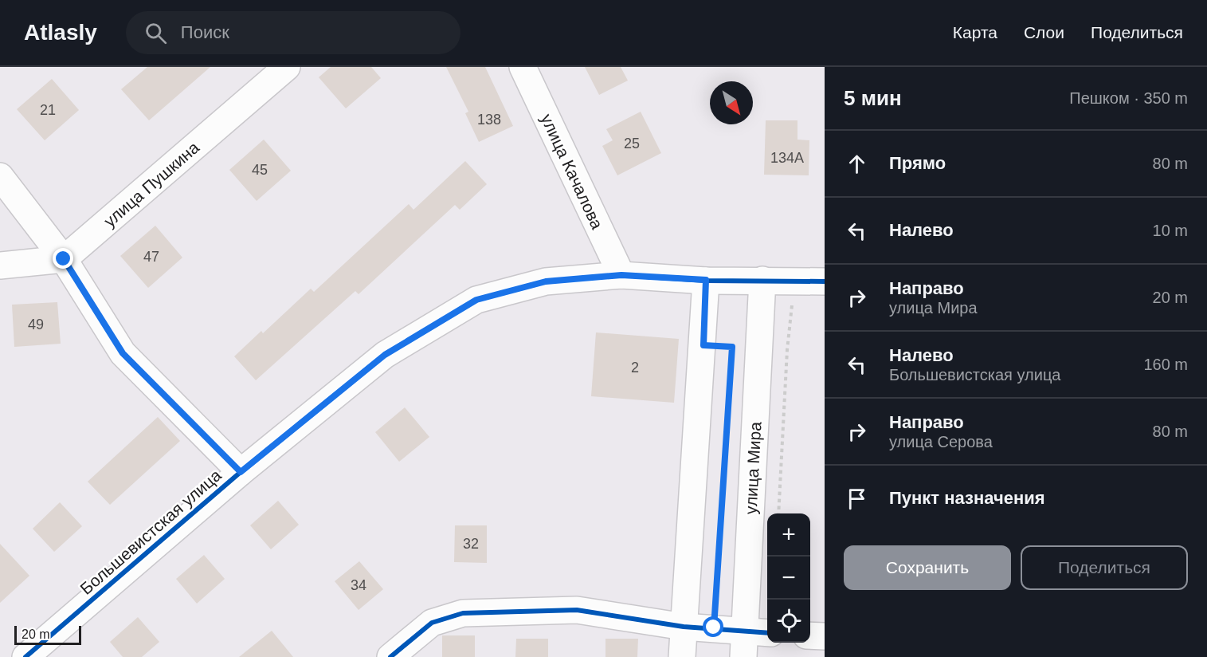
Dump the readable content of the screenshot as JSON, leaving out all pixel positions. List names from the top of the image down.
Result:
{
  "streets": {
    "street": [
      "улица Качалова",
      "улица Пушкина",
      "улица Мира",
      "Большевистская улица"
    ]
  },
  "crossings": [
    ["улица Качалова", "Большевистская улица"],
    ["улица Мира", "Большевистская улица"]
  ],
  "house_numbers": [
    "21",
    "138",
    "25",
    "134А",
    "45",
    "47",
    "49",
    "2",
    "32",
    "34"
  ],
  "scale_bar": "20 m",
  "north": "bottom right",
  "page": {
    "header": "Atlasly",
    "search": "Поиск",
    "nav": ["Карта", "Слои", "Поделиться"],
    "heading": ["5 мин", "Пешком · 350 m"],
    "list": [
      ["Прямо", "80 m"],
      ["Налево", "10 m"],
      ["Направо", "улица Мира", "20 m"],
      ["Налево", "Большевистская улица", "160 m"],
      ["Направо", "улица Серова", "80 m"],
      "Пункт назначения"
    ],
    "map_buttons": ["+", "−"],
    "buttons": ["Сохранить", "Поделиться"],
    "scale": "20 m"
  }
}
